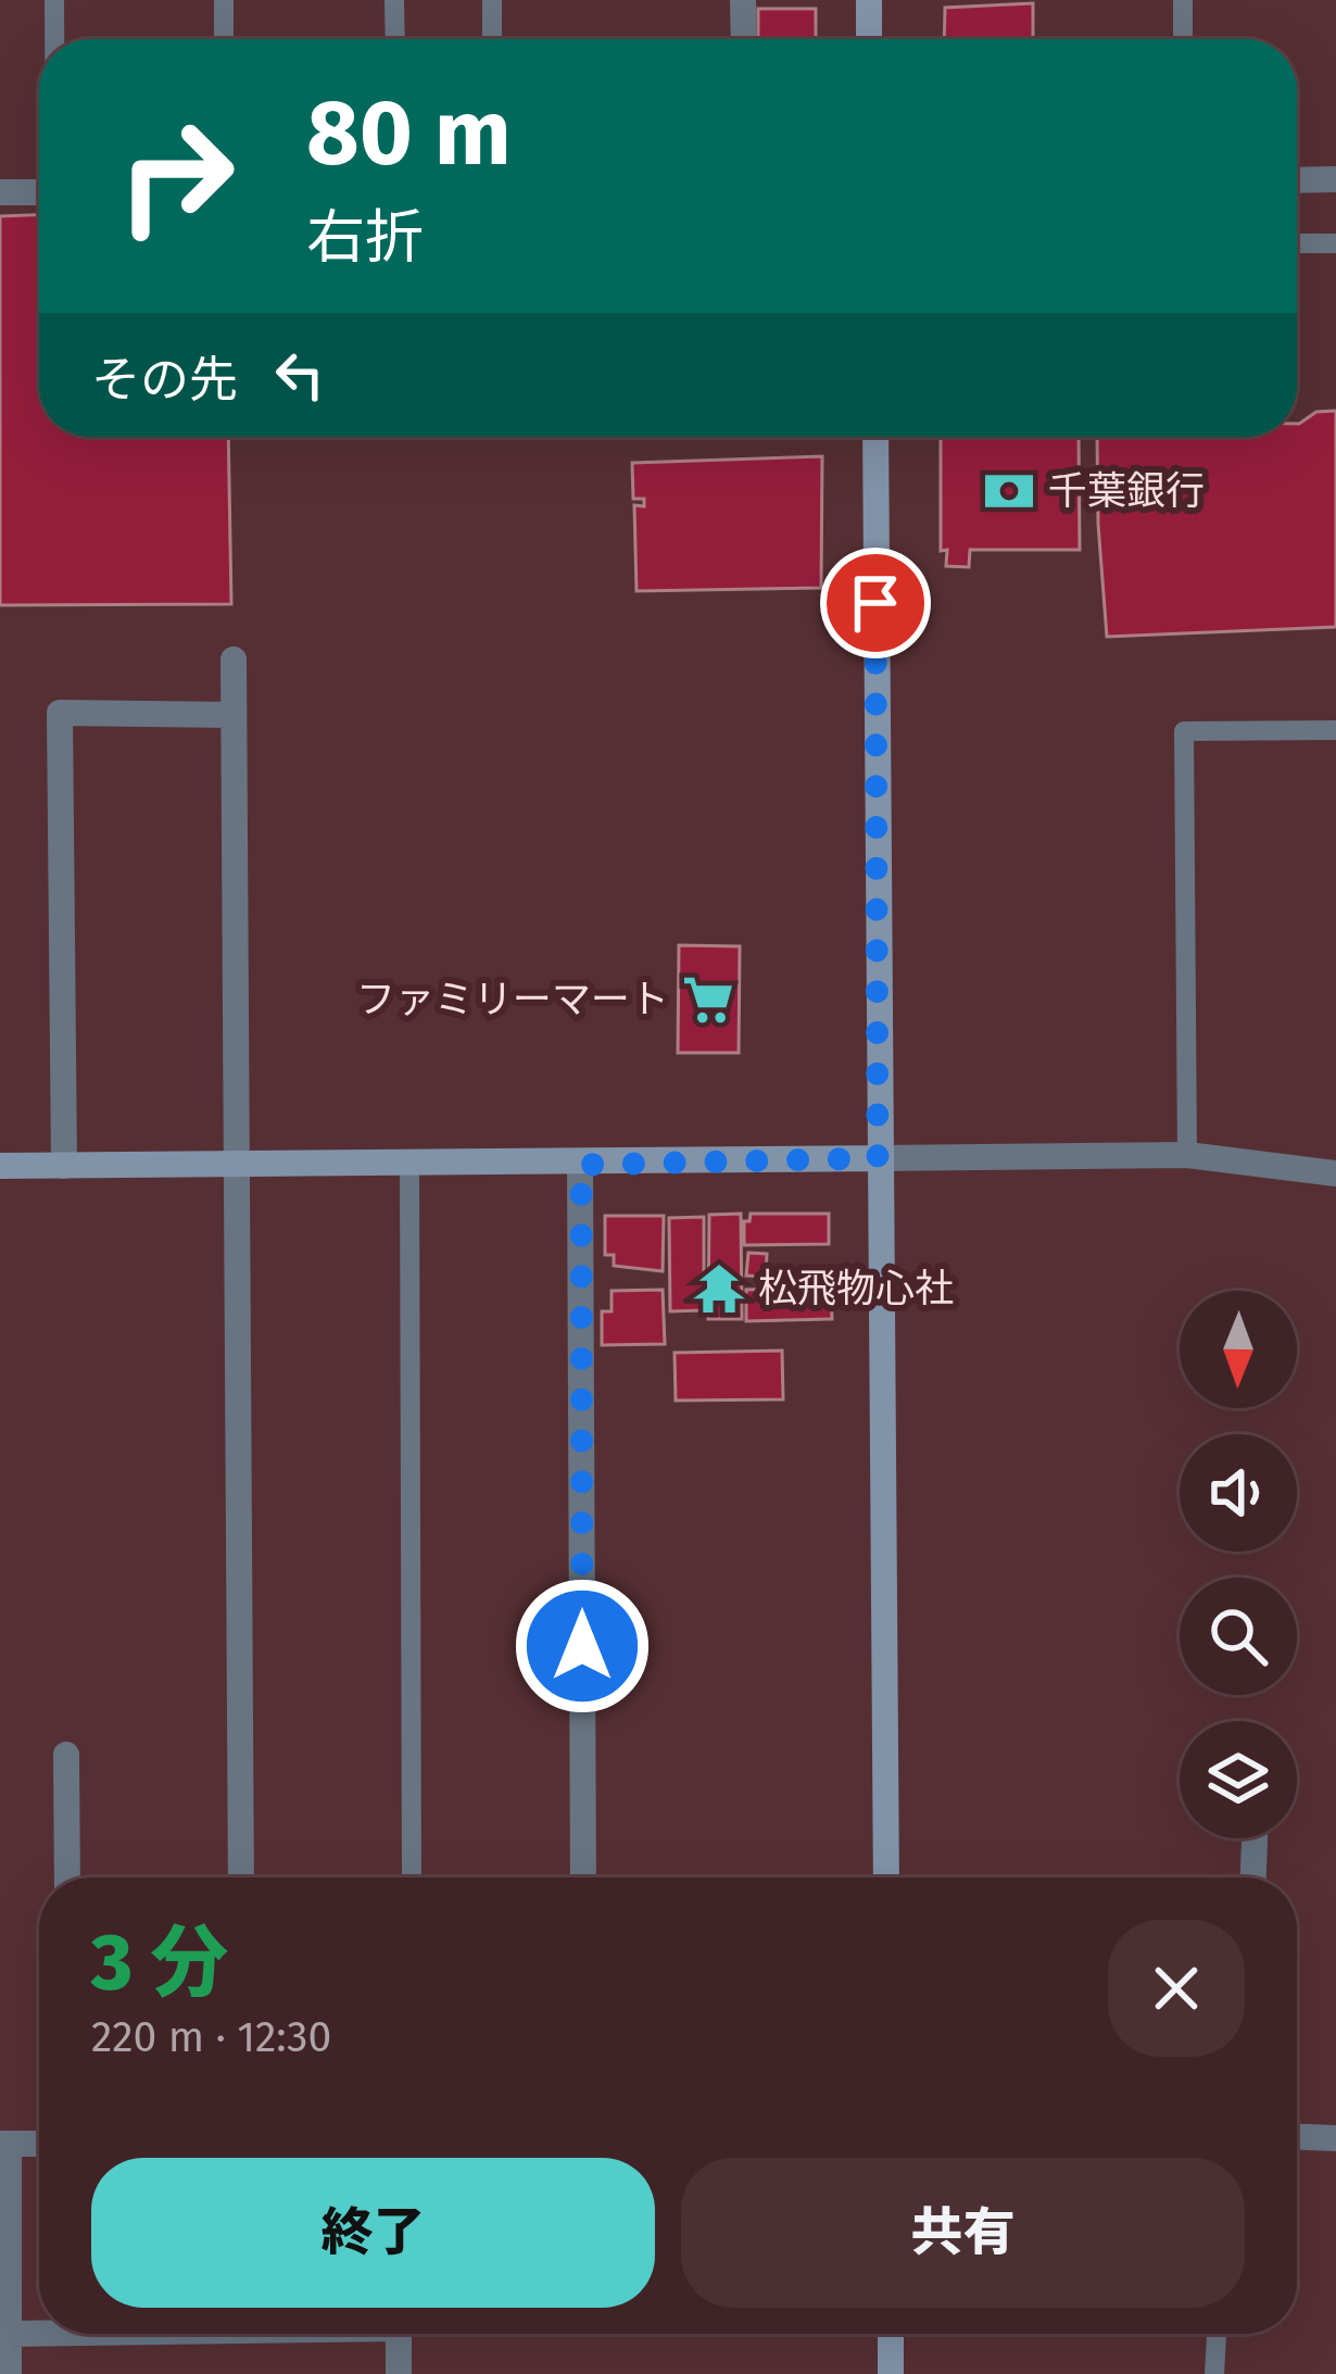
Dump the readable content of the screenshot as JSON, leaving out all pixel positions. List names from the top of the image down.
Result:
{
  "places": {
    "bank": ["千葉銀行"],
    "supermarket": ["ファミリーマート"],
    "temple": ["松飛物心社"]
  },
  "north": "bottom",
  "page": {
    "turn": ["80 m", "右折"],
    "then": "その先",
    "heading": ["3 分", "220 m · 12:30"],
    "buttons": ["終了", "共有"]
  }
}
